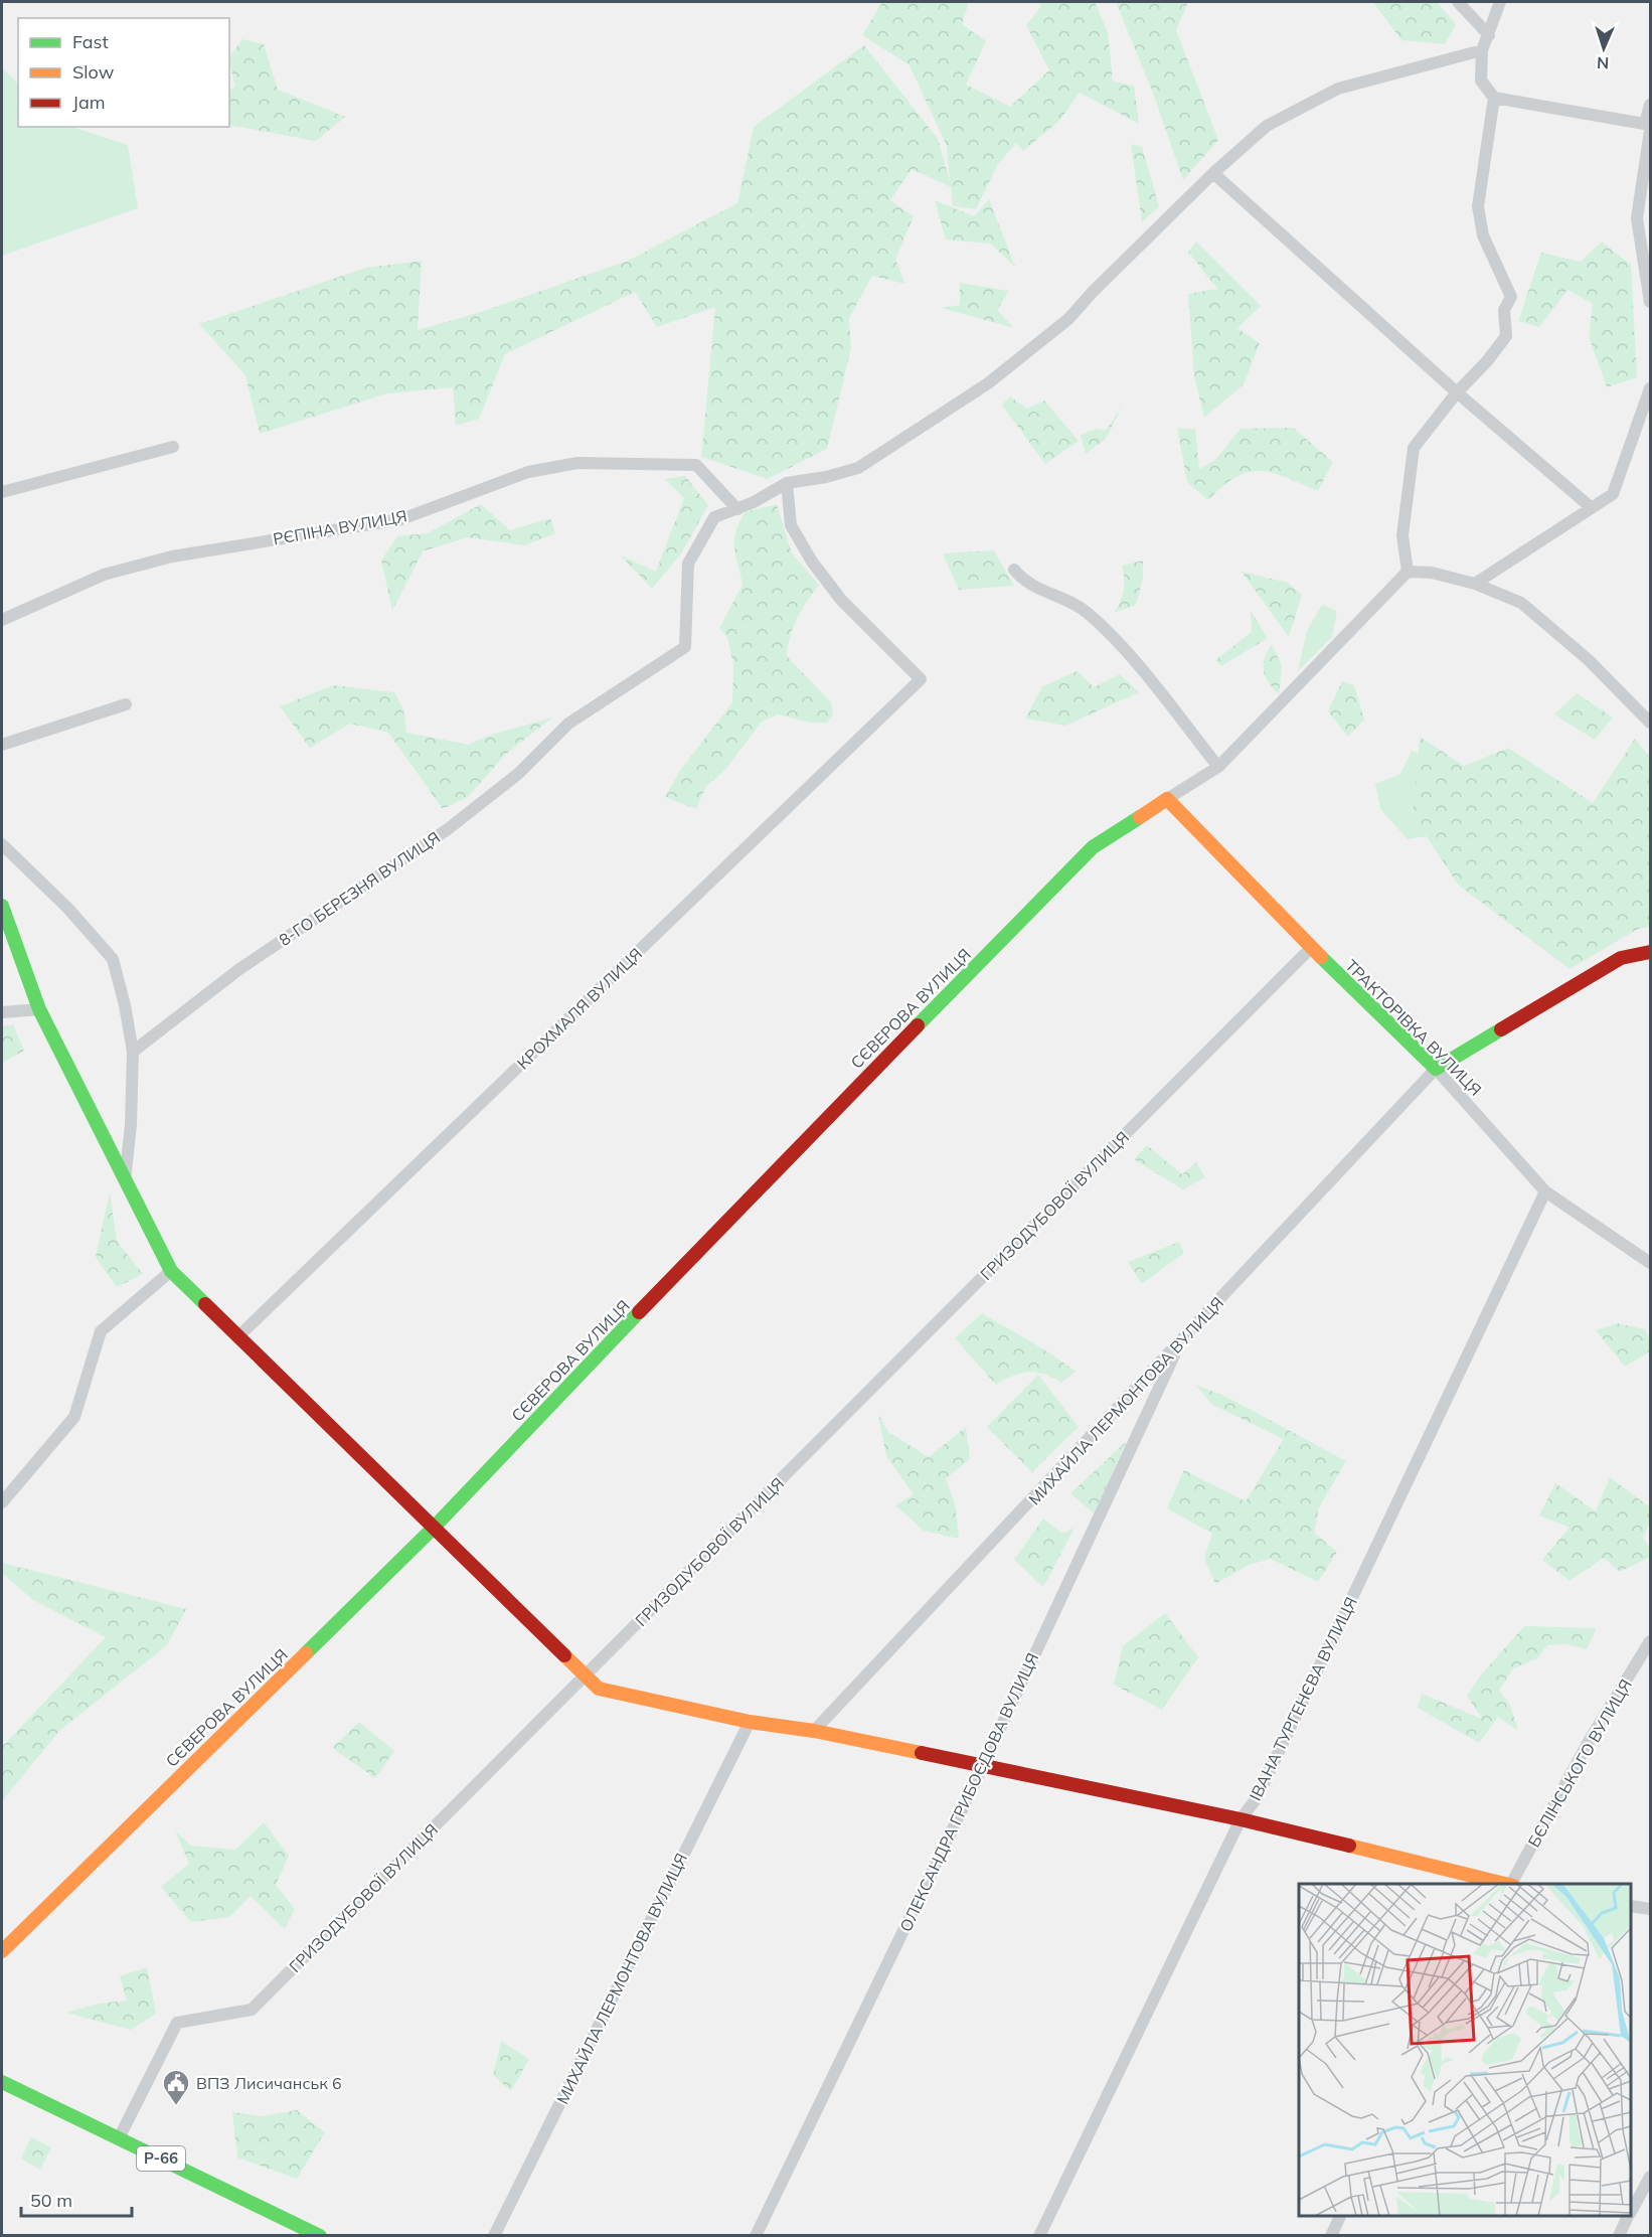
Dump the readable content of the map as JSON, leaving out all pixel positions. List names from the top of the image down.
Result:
{
  "streets": {
    "main road": ["СЄВЕРОВА ВУЛИЦЯ", "ТРАКТОРІВКА ВУЛИЦЯ", "Р-66"],
    "street": [
      "РЄПІНА ВУЛИЦЯ",
      "8-ГО БЕРЕЗНЯ ВУЛИЦЯ",
      "КРОХМАЛЯ ВУЛИЦЯ",
      "ГРИЗОДУБОВОЇ ВУЛИЦЯ",
      "МИХАЙЛА ЛЕРМОНТОВА ВУЛИЦЯ",
      "ІВАНА ТУРГЕНЄВА ВУЛИЦЯ",
      "БЄЛІНСЬКОГО ВУЛИЦЯ",
      "ОЛЕКСАНДРА ГРИБОЄДОВА ВУЛИЦЯ"
    ]
  },
  "crossings": [
    ["РЄПІНА ВУЛИЦЯ", "8-ГО БЕРЕЗНЯ ВУЛИЦЯ"],
    ["СЄВЕРОВА ВУЛИЦЯ", "ТРАКТОРІВКА ВУЛИЦЯ"],
    ["ТРАКТОРІВКА ВУЛИЦЯ", "ГРИЗОДУБОВОЇ ВУЛИЦЯ"],
    ["ТРАКТОРІВКА ВУЛИЦЯ", "МИХАЙЛА ЛЕРМОНТОВА ВУЛИЦЯ"],
    ["ТРАКТОРІВКА ВУЛИЦЯ", "ІВАНА ТУРГЕНЄВА ВУЛИЦЯ"],
    ["ГРИЗОДУБОВОЇ ВУЛИЦЯ", "Р-66"],
    ["МИХАЙЛА ЛЕРМОНТОВА ВУЛИЦЯ", "ОЛЕКСАНДРА ГРИБОЄДОВА ВУЛИЦЯ"]
  ],
  "places": {
    "public building": ["ВПЗ Лисичанськ 6"]
  },
  "legend": ["Fast", "Slow", "Jam"],
  "scale_bar": "50 m",
  "north": "bottom"
}
